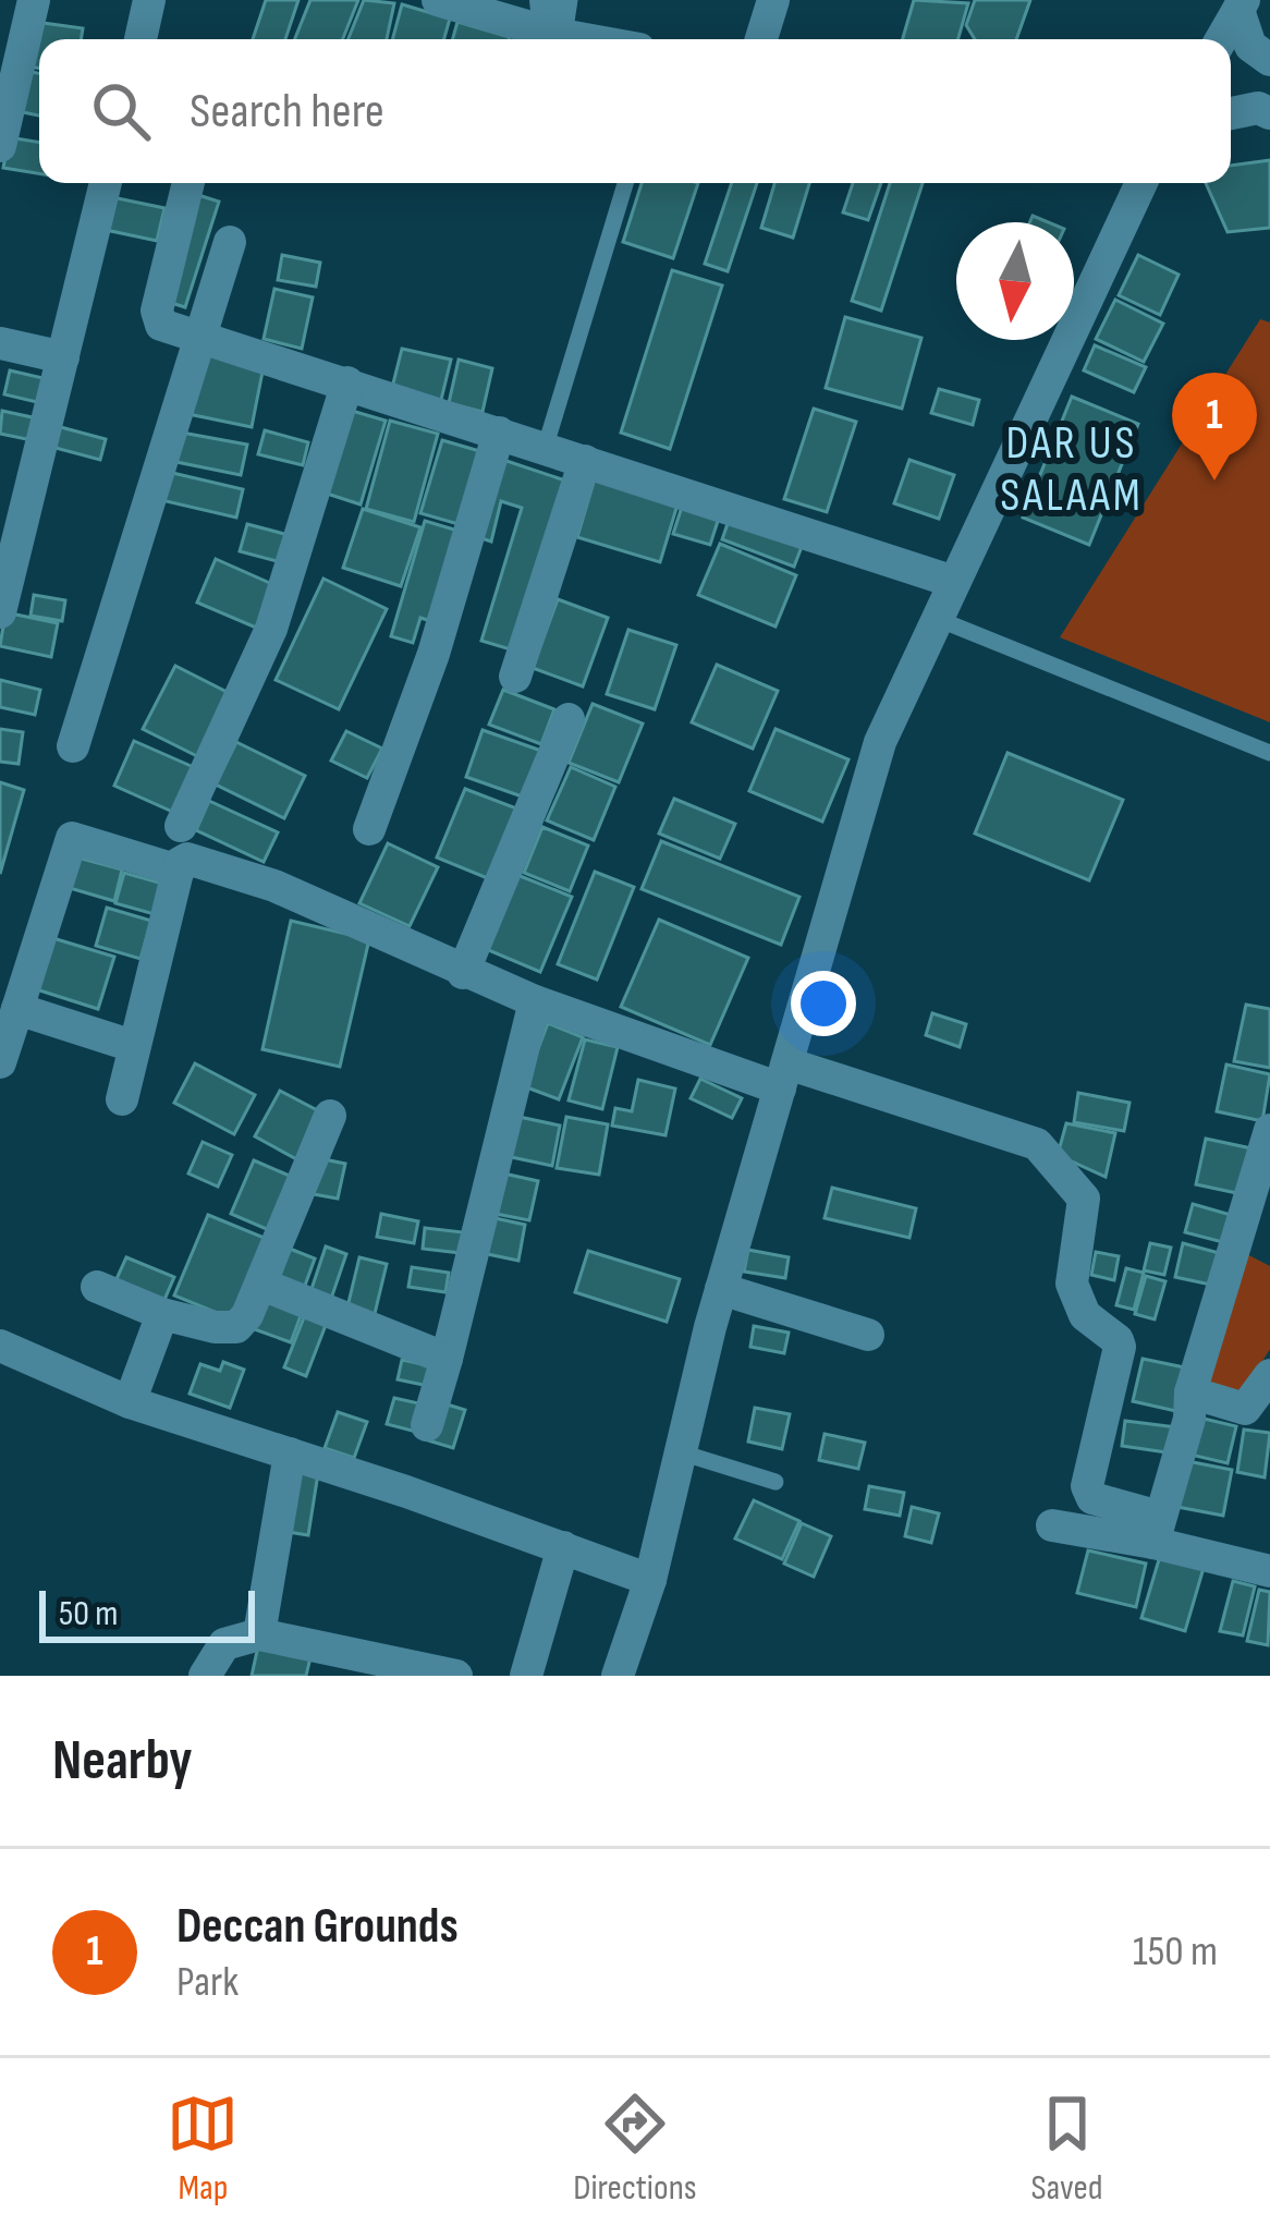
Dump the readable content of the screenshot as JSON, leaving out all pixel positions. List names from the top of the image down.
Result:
{
  "districts": ["DAR US SALAAM"],
  "scale_bar": "50 m",
  "north": "bottom",
  "page": {
    "search": "Search here",
    "pins": "1",
    "scale": "50 m",
    "heading": "Nearby",
    "list": [
      {
        "mark": "1",
        "name": "Deccan Grounds",
        "note": "Park",
        "value": "150 m"
      }
    ],
    "nav": ["Map", "Directions", "Saved"]
  }
}
